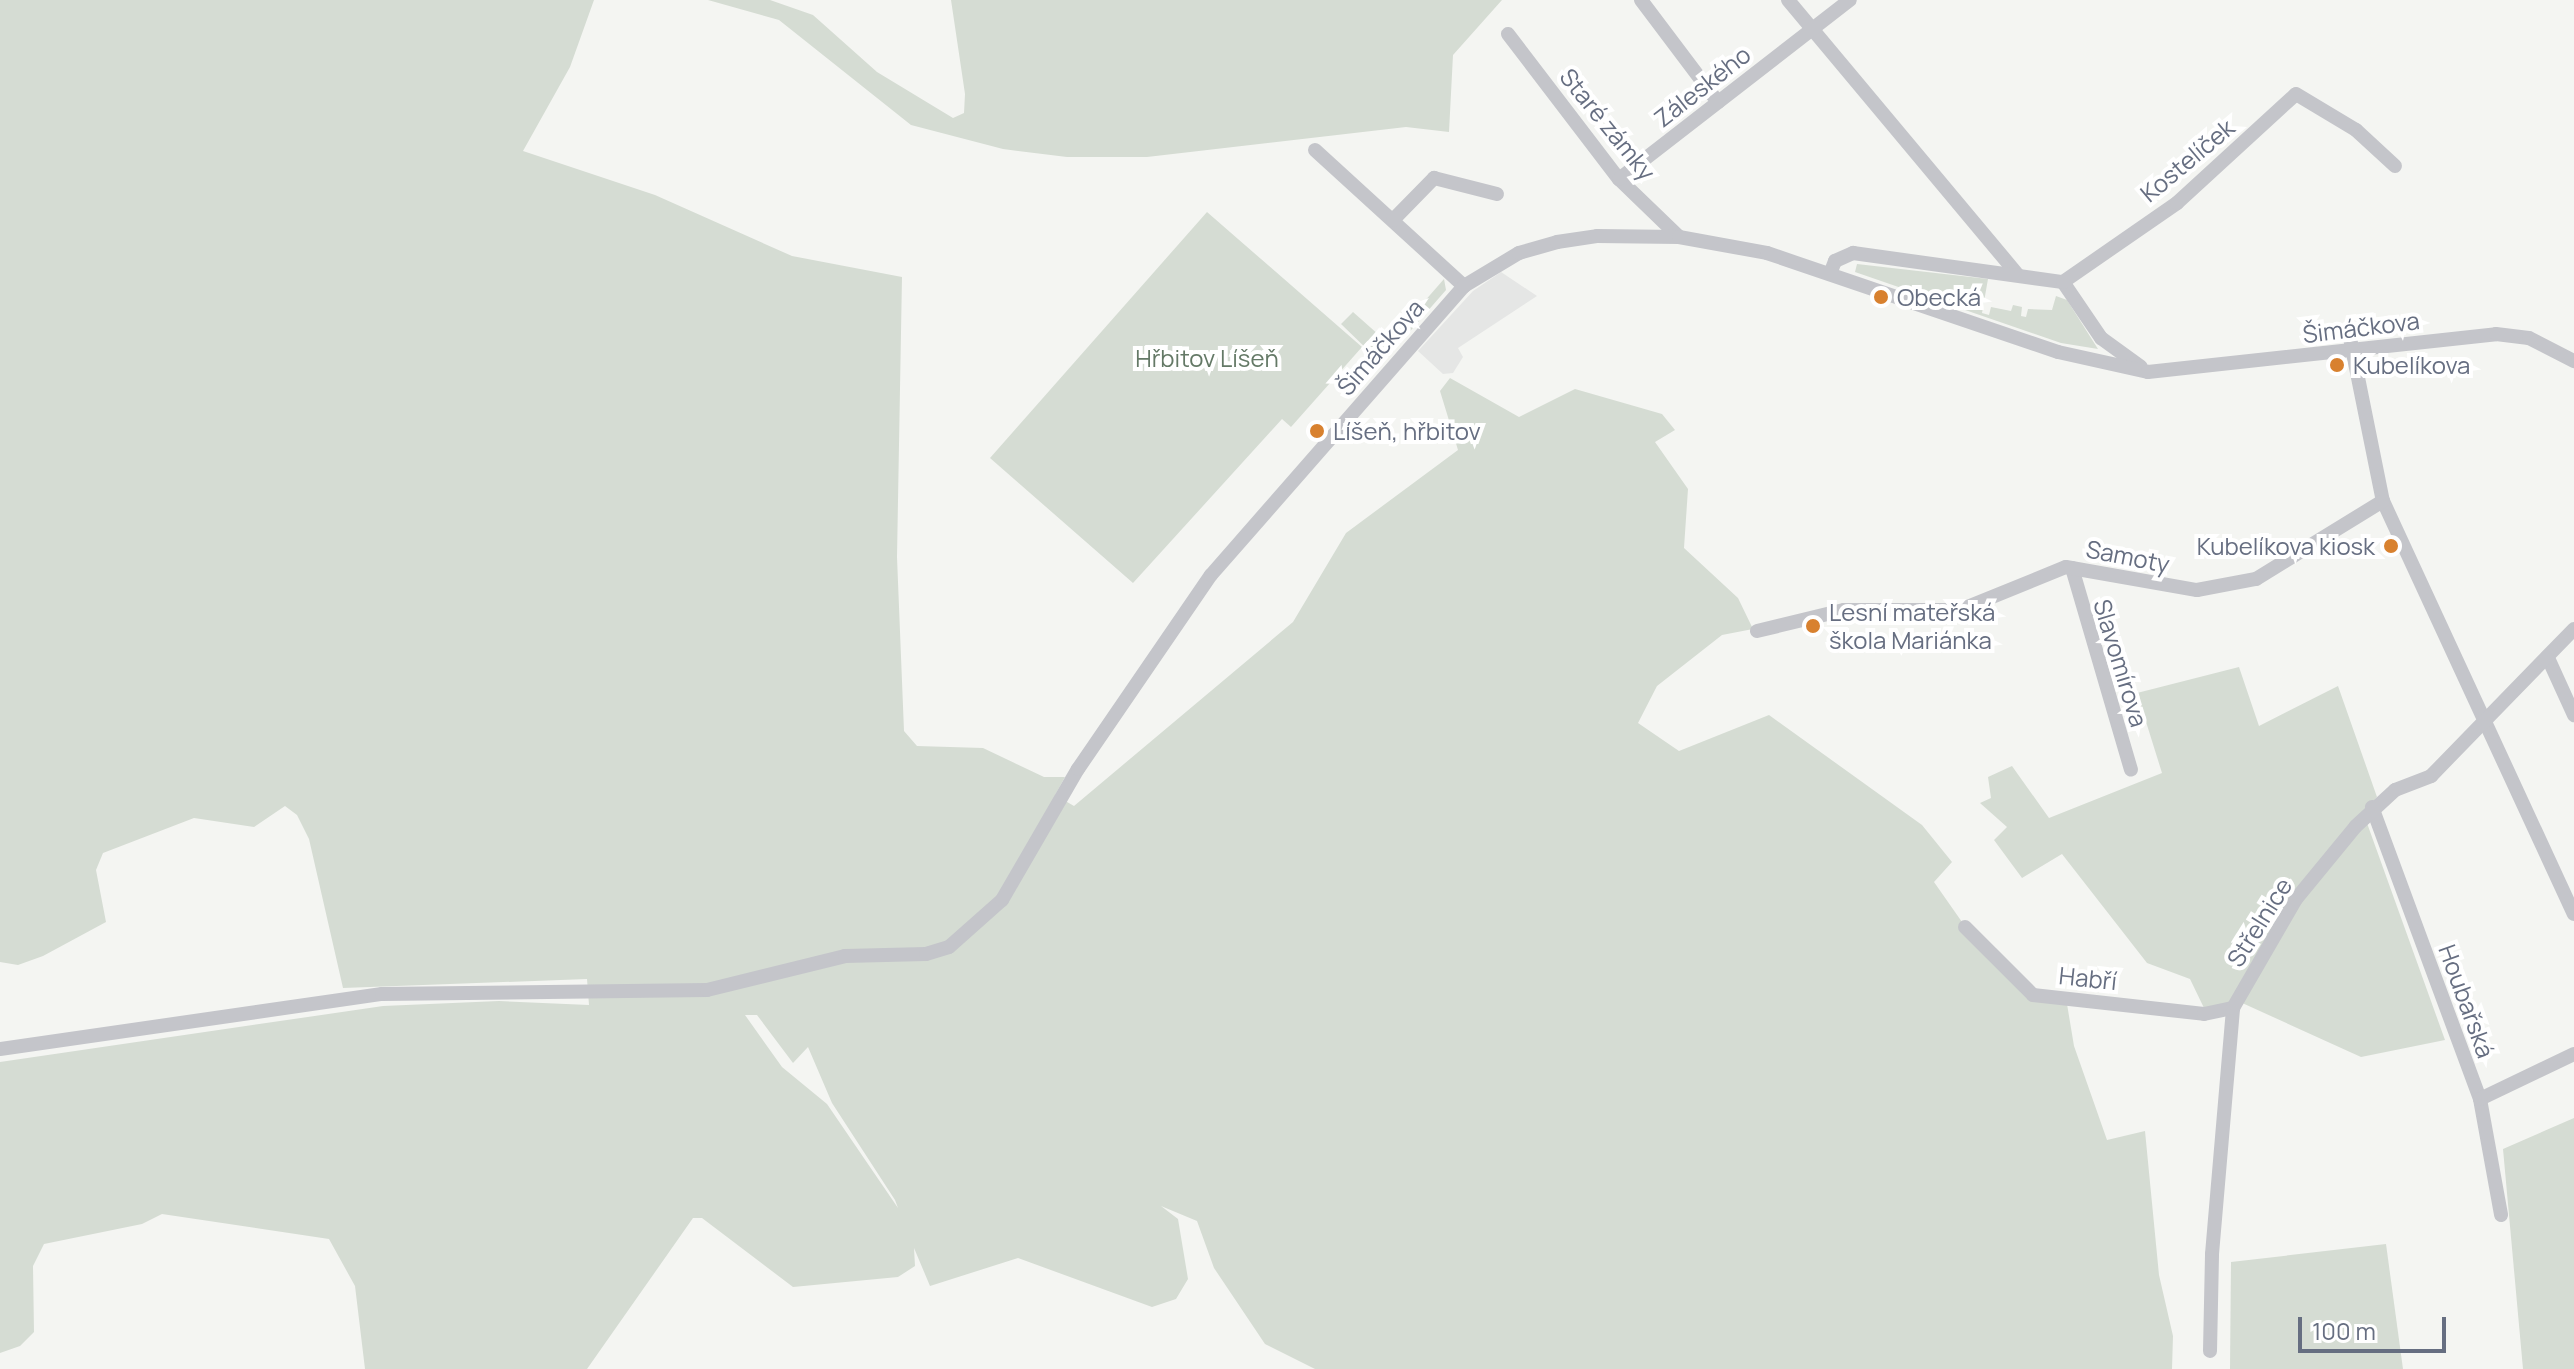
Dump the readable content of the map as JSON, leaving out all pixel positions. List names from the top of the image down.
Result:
{
  "streets": {
    "street": [
      "Záleského",
      "Staré zámky",
      "Kostelíček",
      "Šimáčkova",
      "Samoty",
      "Slavomírova",
      "Střelnice",
      "Habří",
      "Houbařská"
    ]
  },
  "crossings": [
    ["Záleského", "Staré zámky"],
    ["Staré zámky", "Šimáčkova"],
    ["Samoty", "Slavomírova"],
    ["Střelnice", "Habří"],
    ["Střelnice", "Houbařská"]
  ],
  "parks": ["Hřbitov Líšeň"],
  "places": [
    "Obecká",
    "Kubelíkova",
    "Líšeň, hřbitov",
    "Kubelíkova kiosk",
    "Lesní mateřská škola Mariánka"
  ],
  "scale_bar": "100 m"
}
